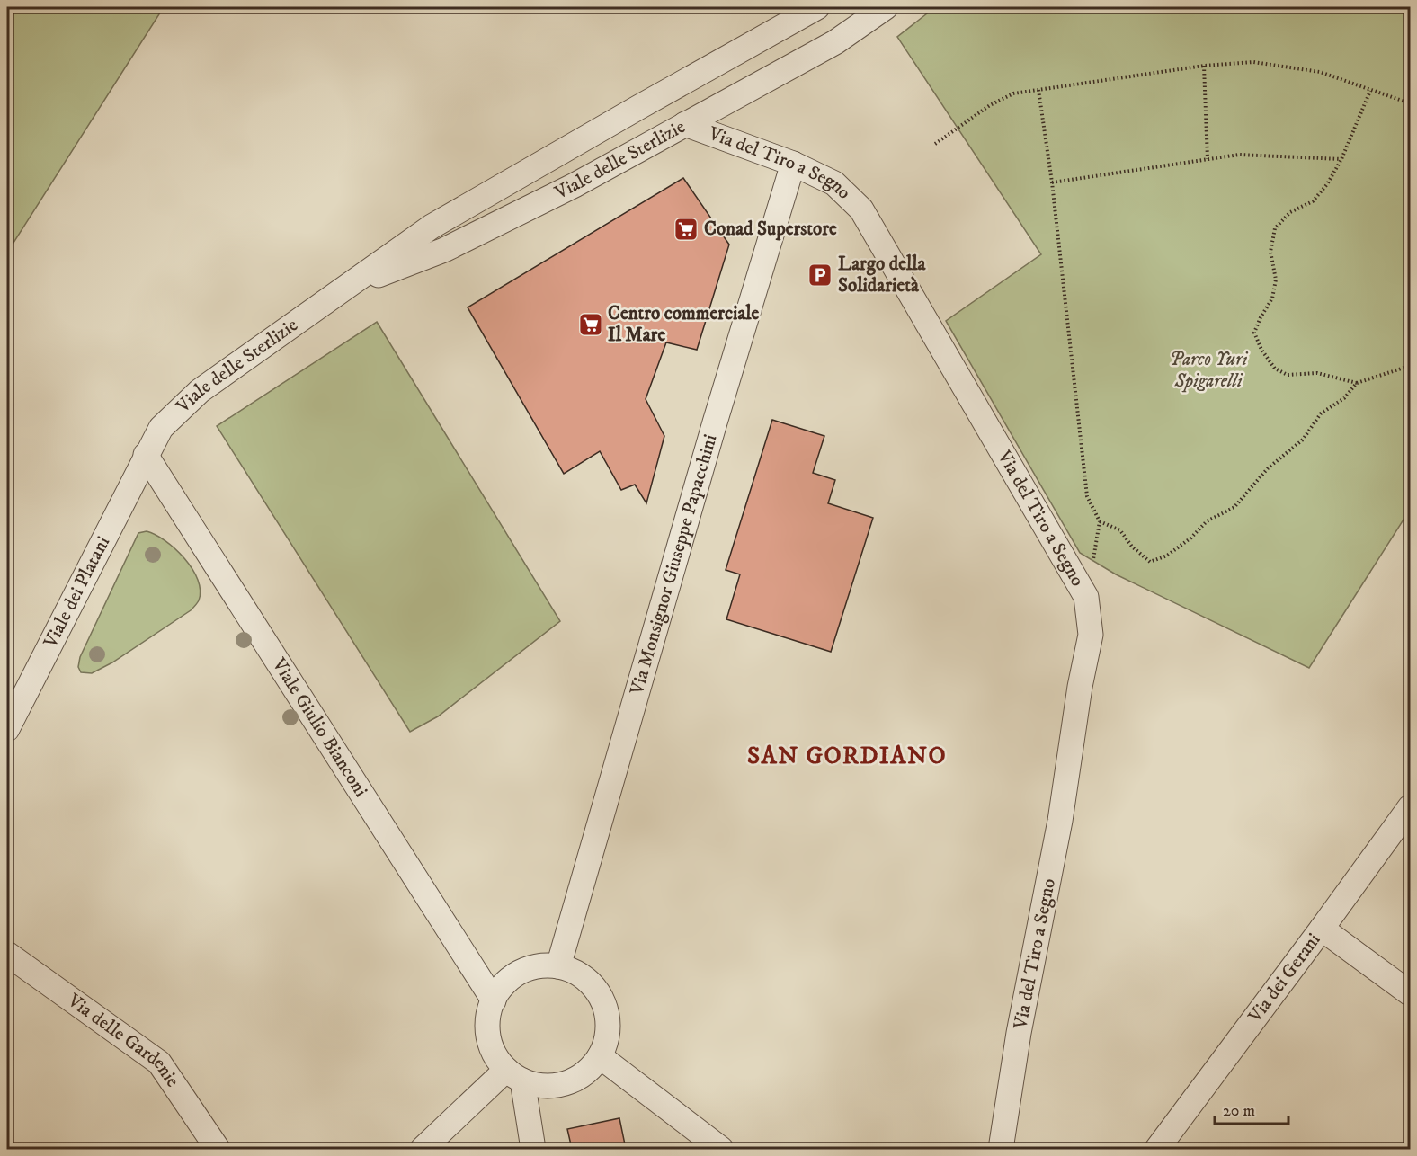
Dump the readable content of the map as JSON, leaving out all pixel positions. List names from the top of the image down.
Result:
{
  "streets": {
    "street": [
      "Viale delle Sterlizie",
      "Via del Tiro a Segno",
      "Via Monsignor Giuseppe Papacchini",
      "Viale dei Platani",
      "Viale Giulio Bianconi",
      "Via dei Gerani",
      "Via delle Gardenie"
    ]
  },
  "crossings": [
    ["Viale delle Sterlizie", "Via del Tiro a Segno"],
    ["Viale delle Sterlizie", "Viale dei Platani"],
    ["Viale delle Sterlizie", "Viale Giulio Bianconi"],
    ["Via del Tiro a Segno", "Via Monsignor Giuseppe Papacchini"],
    ["Via Monsignor Giuseppe Papacchini", "Viale Giulio Bianconi"],
    ["Viale dei Platani", "Viale Giulio Bianconi"]
  ],
  "districts": ["SAN GORDIANO"],
  "parks": ["Parco Yuri Spigarelli"],
  "places": {
    "supermarket": ["Conad Superstore", "Centro commerciale Il Mare"],
    "parking": ["Largo della Solidarietà"]
  },
  "scale_bar": "20 m"
}
